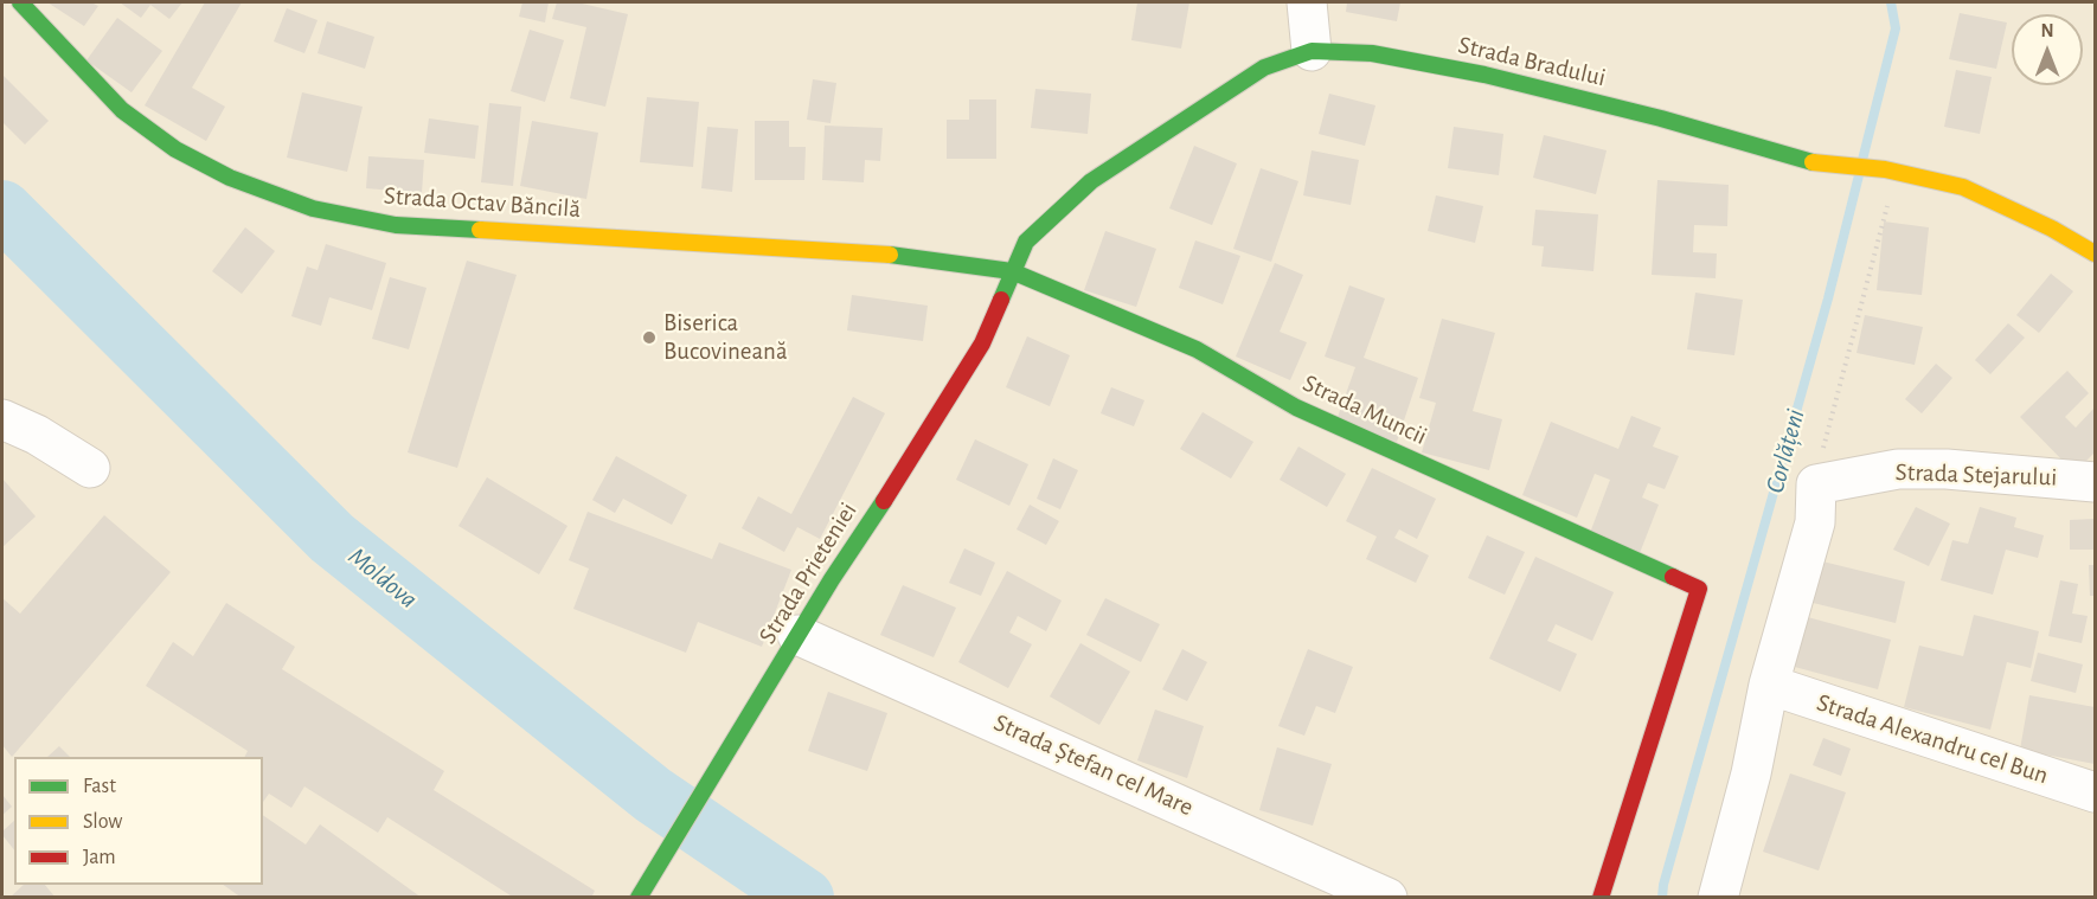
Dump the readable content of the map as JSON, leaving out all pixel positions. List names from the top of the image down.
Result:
{
  "streets": {
    "street": [
      "Strada Bradului",
      "Strada Octav Băncilă",
      "Strada Muncii",
      "Strada Stejarului",
      "Strada Prieteniei",
      "Strada Alexandru cel Bun",
      "Strada Ștefan cel Mare"
    ]
  },
  "crossings": [
    ["Strada Bradului", "Strada Octav Băncilă"],
    ["Strada Bradului", "Strada Muncii"],
    ["Strada Bradului", "Strada Prieteniei"],
    ["Strada Octav Băncilă", "Strada Muncii"],
    ["Strada Octav Băncilă", "Strada Prieteniei"],
    ["Strada Muncii", "Strada Prieteniei"],
    ["Strada Prieteniei", "Strada Ștefan cel Mare"]
  ],
  "water": ["Corlățeni", "Moldova"],
  "places": ["Biserica Bucovineană"],
  "legend": ["Fast", "Slow", "Jam"],
  "north": "top"
}
